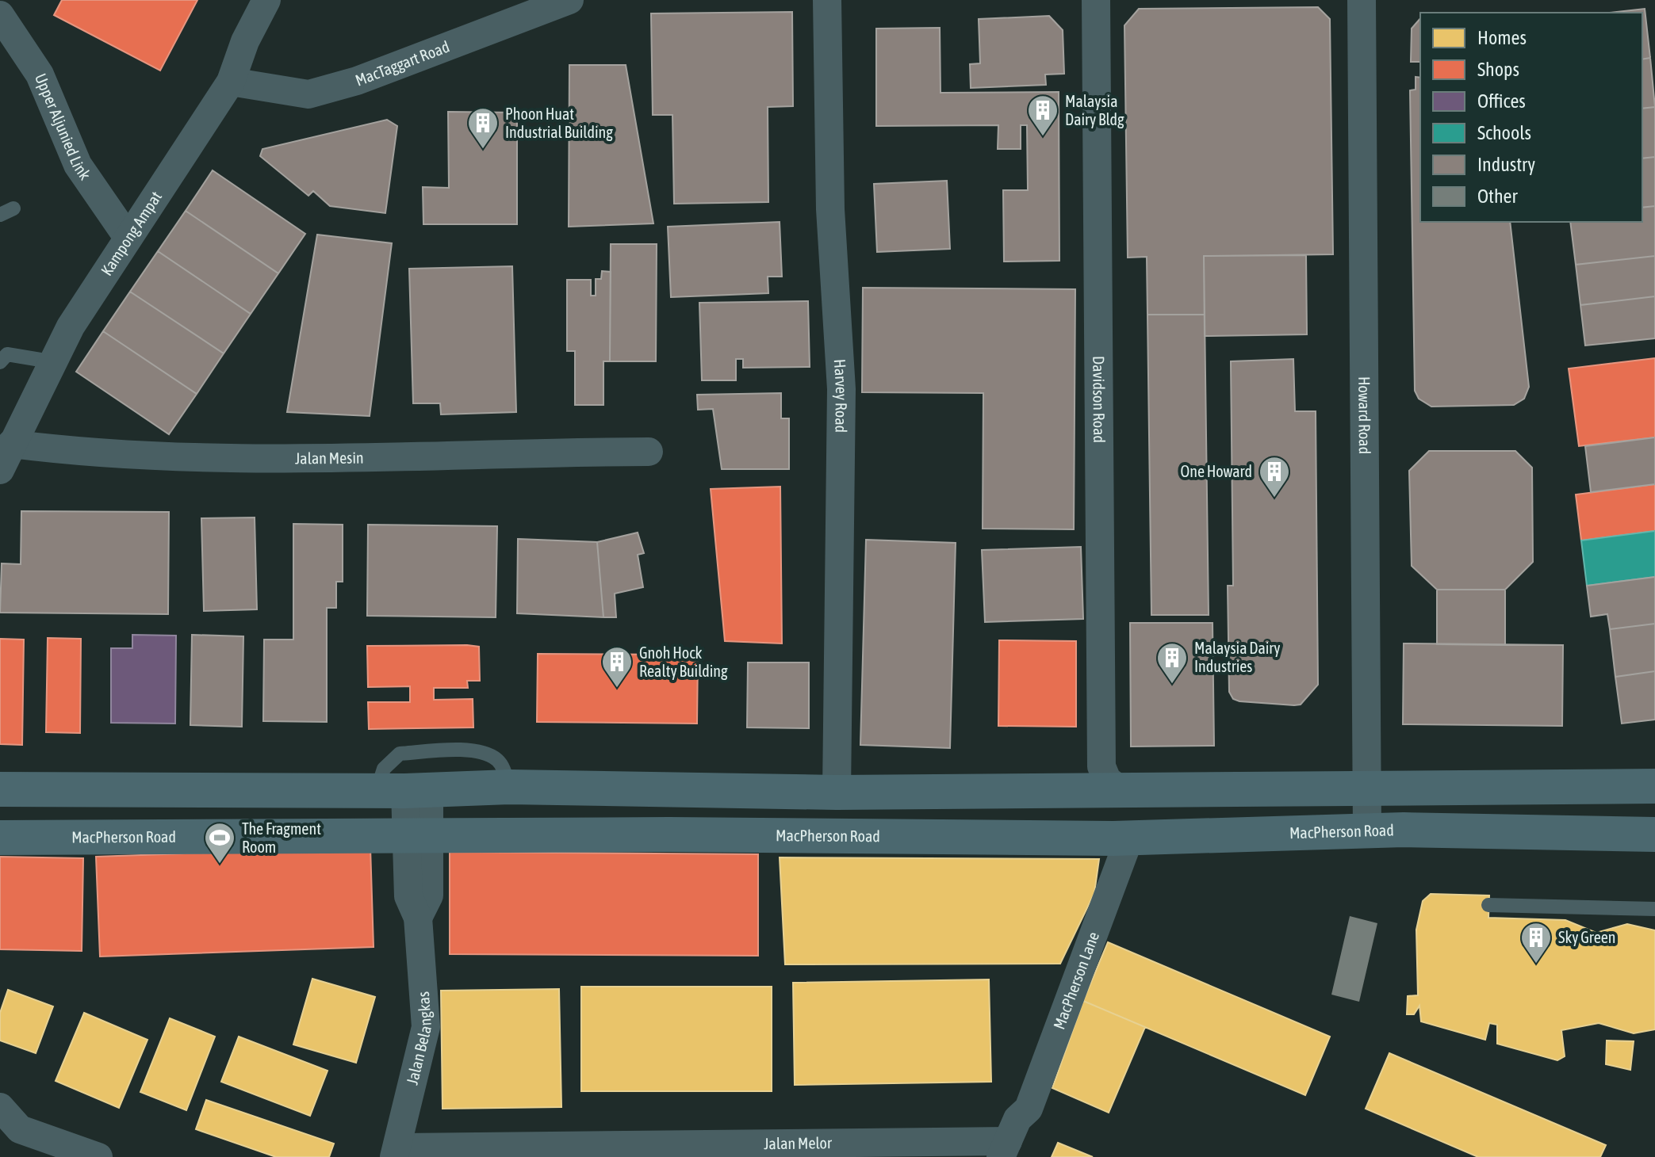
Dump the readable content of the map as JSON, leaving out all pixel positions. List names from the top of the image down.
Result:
{
  "streets": {
    "main road": ["MacPherson Road"],
    "street": [
      "MacTaggart Road",
      "Upper Aljunied Link",
      "Kampong Ampat",
      "Harvey Road",
      "Davidson Road",
      "Howard Road",
      "Jalan Mesin",
      "MacPherson Lane",
      "Jalan Belangkas",
      "Jalan Melor"
    ]
  },
  "crossings": [
    ["MacTaggart Road", "Kampong Ampat"],
    ["Upper Aljunied Link", "Kampong Ampat"],
    ["Kampong Ampat", "Jalan Mesin"],
    ["Howard Road", "MacPherson Road"],
    ["MacPherson Road", "MacPherson Lane"],
    ["MacPherson Road", "Jalan Belangkas"],
    ["MacPherson Lane", "Jalan Melor"],
    ["Jalan Belangkas", "Jalan Melor"]
  ],
  "places": {
    "building": [
      "Malaysia Dairy Bldg",
      "Phoon Huat Industrial Building",
      "One Howard",
      "Malaysia Dairy Industries",
      "Gnoh Hock Realty Building",
      "Sky Green"
    ],
    "sports": ["The Fragment Room"]
  },
  "legend": [
    "Homes",
    "Shops",
    "Offices",
    "Schools",
    "Industry",
    "Other"
  ]
}
